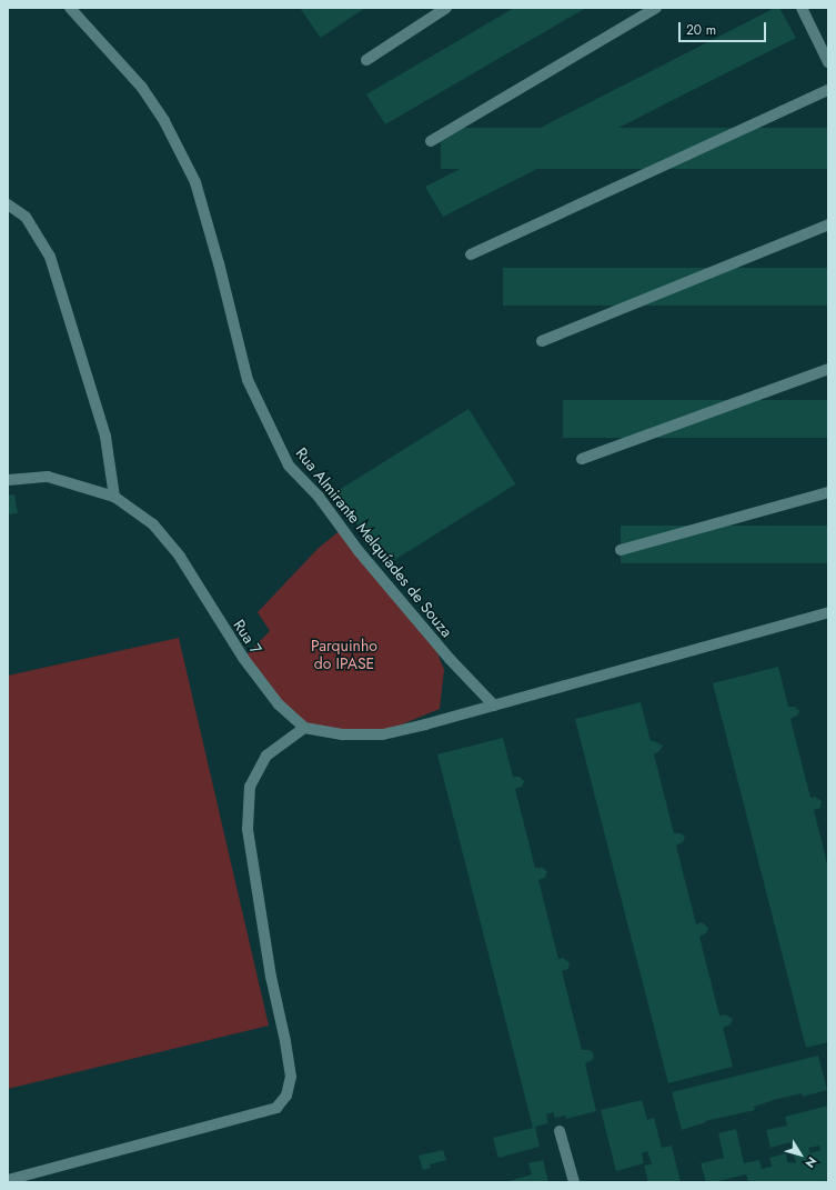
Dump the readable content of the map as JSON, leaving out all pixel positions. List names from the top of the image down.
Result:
{
  "streets": {
    "street": ["Rua Almirante Melquíades de Souza", "Rua 7"]
  },
  "parks": ["Parquinho do IPASE"],
  "scale_bar": "20 m",
  "north": "bottom right"
}
